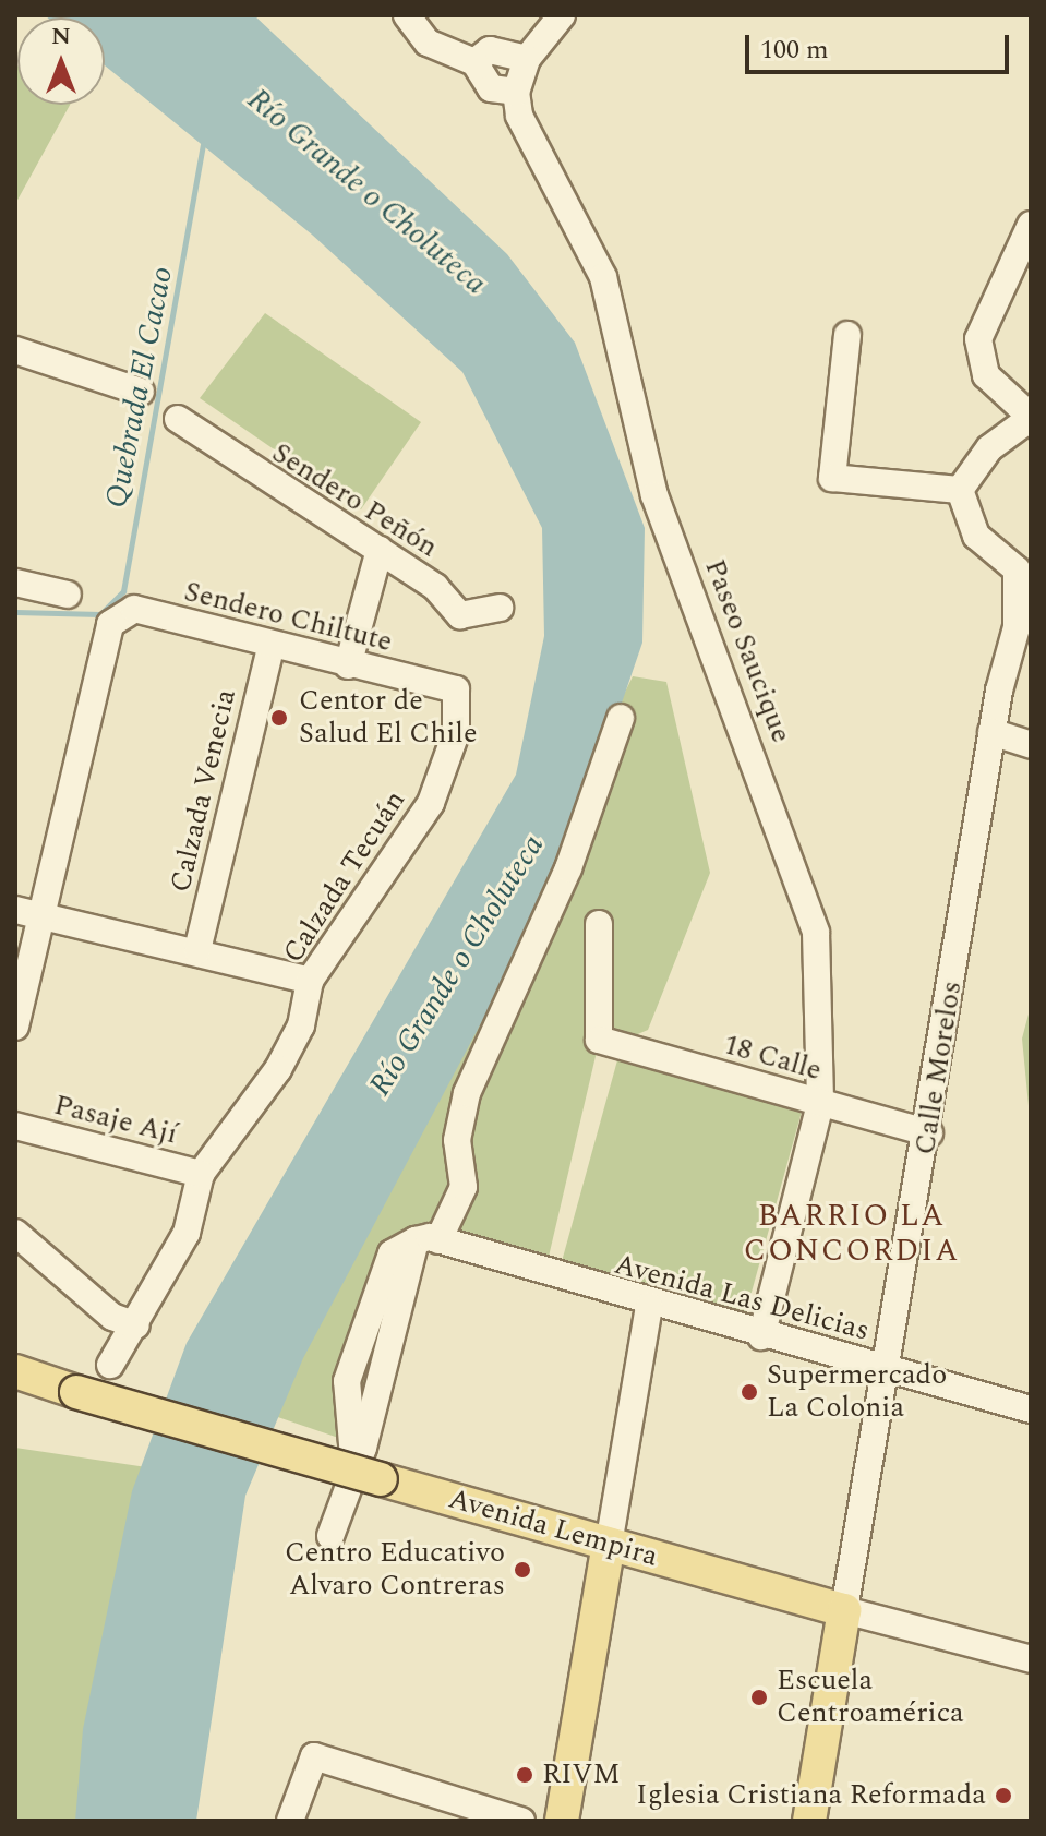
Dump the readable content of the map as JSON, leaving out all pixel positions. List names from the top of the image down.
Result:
{
  "streets": {
    "main road": ["Calle Morelos", "Avenida Lempira"],
    "street": [
      "Sendero Peñón",
      "Sendero Chiltute",
      "Paseo Saucique",
      "Calzada Venecia",
      "Calzada Tecuán",
      "18 Calle",
      "Pasaje Ají",
      "Avenida Las Delicias"
    ]
  },
  "crossings": [
    ["Sendero Chiltute", "Calzada Venecia"],
    ["Sendero Chiltute", "Calzada Tecuán"],
    ["Paseo Saucique", "18 Calle"],
    ["Paseo Saucique", "Avenida Las Delicias"],
    ["Calzada Tecuán", "Pasaje Ají"],
    ["18 Calle", "Calle Morelos"],
    ["Calle Morelos", "Avenida Las Delicias"],
    ["Calle Morelos", "Avenida Lempira"]
  ],
  "districts": ["BARRIO LA CONCORDIA"],
  "water": ["Río Grande o Choluteca", "Quebrada El Cacao"],
  "places": [
    "Centor de Salud El Chile",
    "Supermercado La Colonia",
    "Centro Educativo Alvaro Contreras",
    "Escuela Centroamérica",
    "RIVM",
    "Iglesia Cristiana Reformada"
  ],
  "scale_bar": "100 m",
  "north": "top"
}
